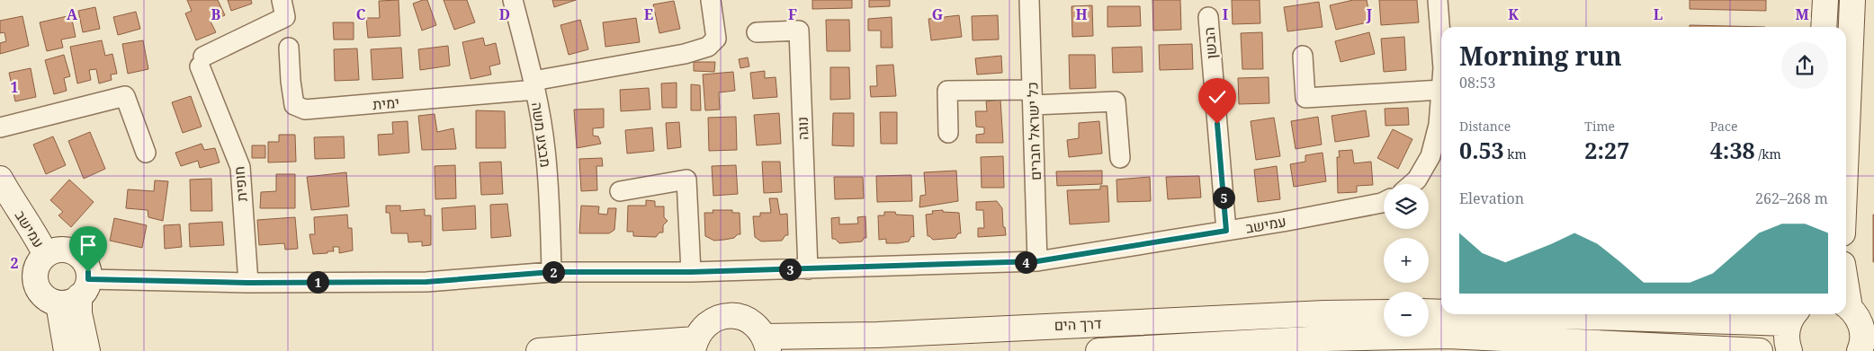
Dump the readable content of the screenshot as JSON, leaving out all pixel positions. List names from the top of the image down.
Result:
{
  "streets": {
    "street": [
      "הבשן",
      "ימית",
      "נוגה",
      "כל ישראל חברים",
      "מבצע משה",
      "חופית",
      "עמישב",
      "דרך הים"
    ]
  },
  "crossings": [
    ["הבשן", "עמישב"],
    ["ימית", "מבצע משה"],
    ["נוגה", "עמישב"],
    ["כל ישראל חברים", "עמישב"],
    ["מבצע משה", "עמישב"],
    ["חופית", "עמישב"]
  ],
  "page": {
    "heading": ["Morning run", "08:53"],
    "stats": [
      ["Distance", "0.53 km"],
      ["Time", "2:27"],
      ["Pace", "4:38 /km"]
    ],
    "chart": ["Elevation", "262–268 m"],
    "map_buttons": ["+", "−"],
    "pins": [
      "5",
      "4",
      "3",
      "2",
      "1"
    ]
  },
  "grid": {
    "columns": [
      "A",
      "B",
      "C",
      "D",
      "E",
      "F",
      "G",
      "H",
      "I",
      "J",
      "K",
      "L",
      "M"
    ],
    "rows": ["1", "2"]
  }
}
